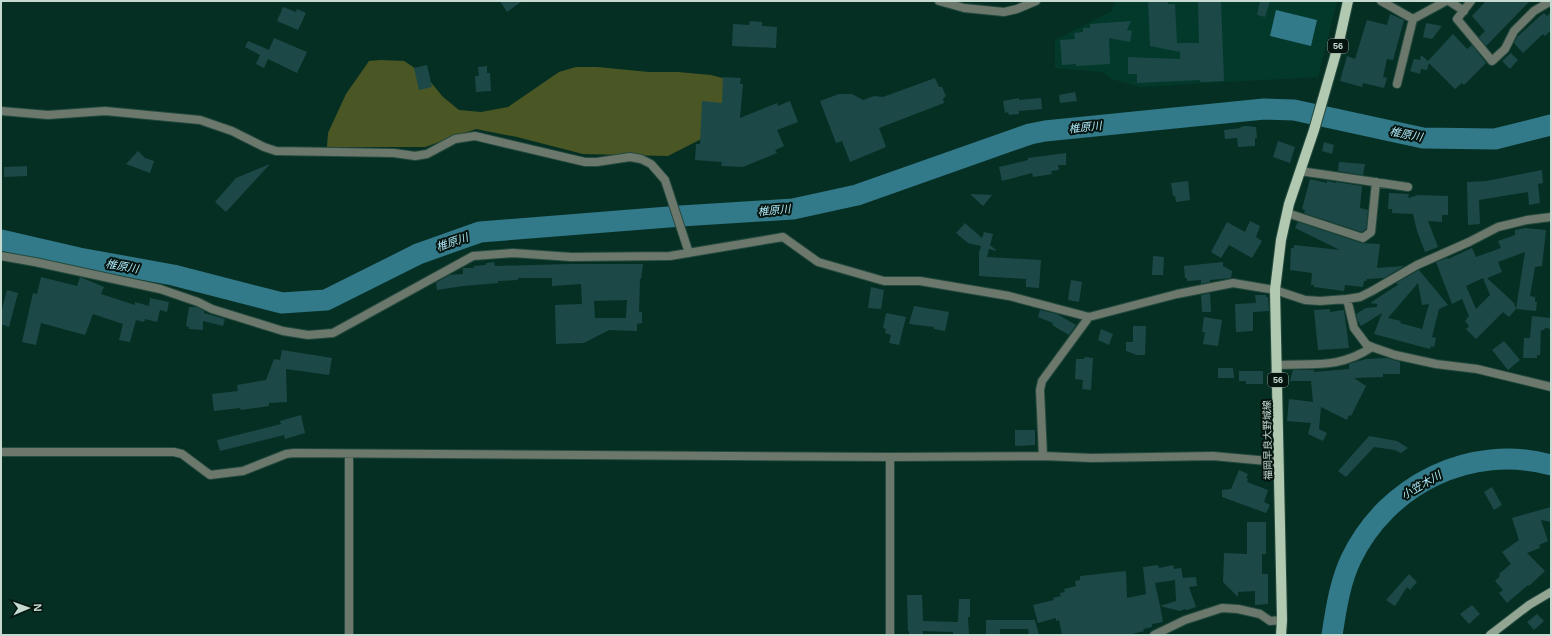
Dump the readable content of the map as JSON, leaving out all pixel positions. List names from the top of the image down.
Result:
{
  "streets": {
    "main road": ["56", "福岡早良大野城線"]
  },
  "water": ["椎原川", "小笠木川"],
  "north": "right"
}
